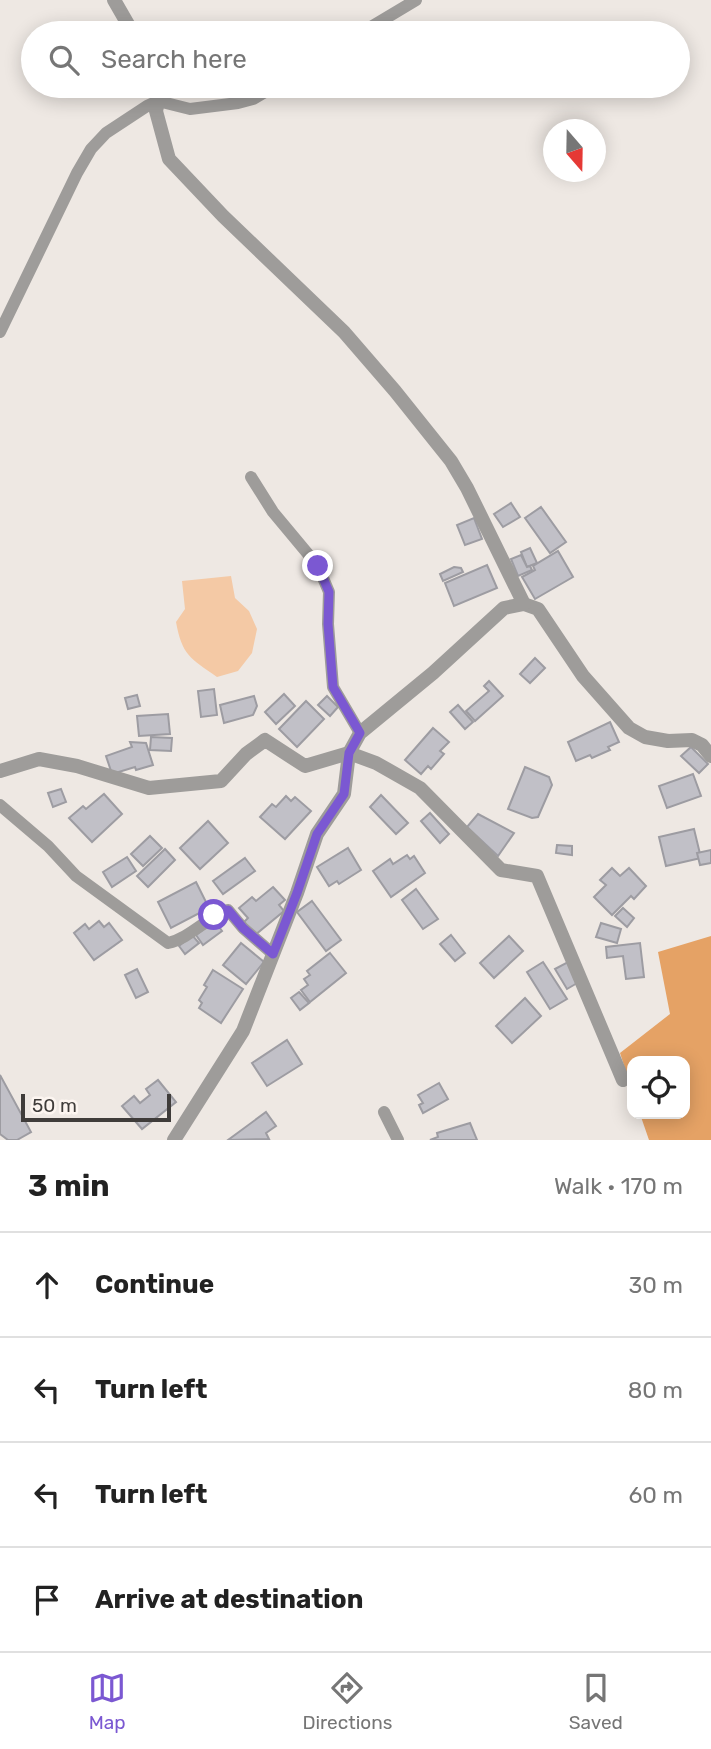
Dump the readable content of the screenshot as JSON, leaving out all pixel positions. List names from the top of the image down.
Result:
{
  "scale_bar": "50 m",
  "north": "bottom",
  "page": {
    "search": "Search here",
    "scale": "50 m",
    "heading": ["3 min", "Walk · 170 m"],
    "list": [
      ["Continue", "30 m"],
      ["Turn left", "80 m"],
      ["Turn left", "60 m"],
      "Arrive at destination"
    ],
    "nav": ["Map", "Directions", "Saved"]
  }
}
